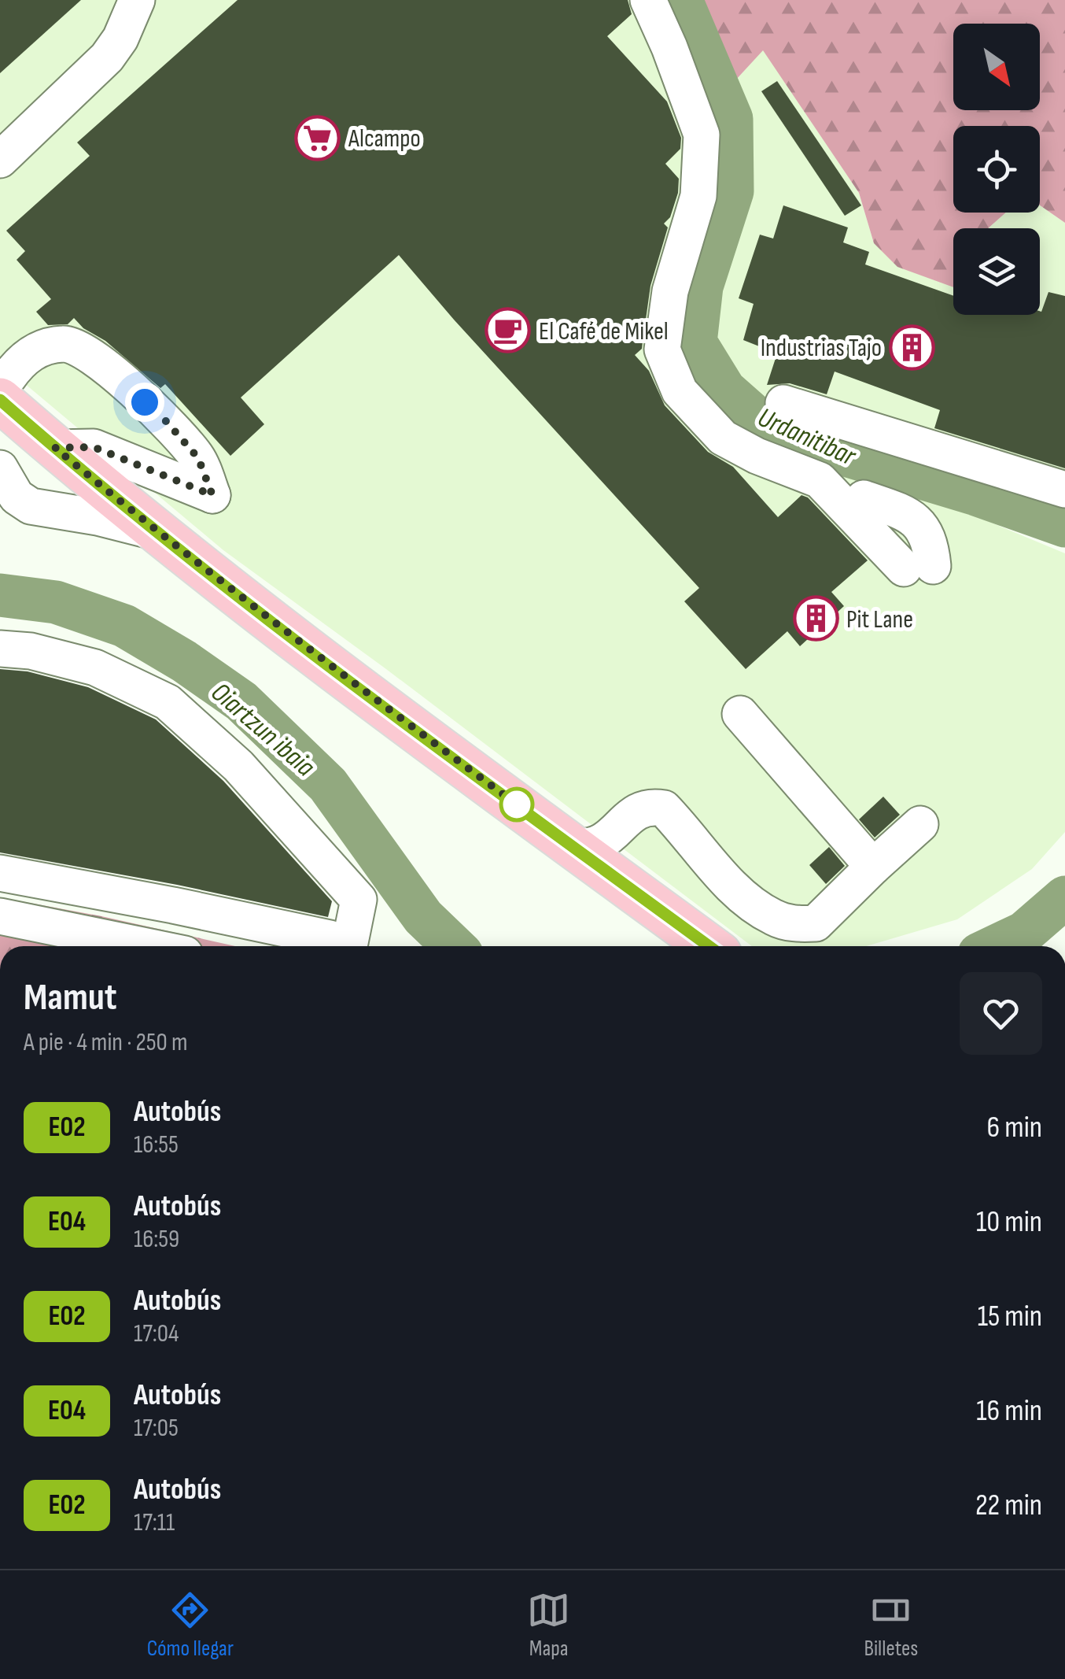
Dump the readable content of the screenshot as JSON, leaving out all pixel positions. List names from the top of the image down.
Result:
{
  "water": ["Urdanitibar", "Oiartzun ibaia"],
  "places": {
    "supermarket": ["Alcampo"],
    "cafe": ["El Café de Mikel"],
    "building": ["Industrias Tajo", "Pit Lane"]
  },
  "lines": ["bus line E02"],
  "north": "bottom right",
  "page": {
    "heading": ["Mamut", "A pie · 4 min · 250 m"],
    "list": [
      {
        "mark": "E02",
        "name": "Autobús",
        "note": "16:55",
        "value": "6 min"
      },
      {
        "mark": "E04",
        "name": "Autobús",
        "note": "16:59",
        "value": "10 min"
      },
      {
        "mark": "E02",
        "name": "Autobús",
        "note": "17:04",
        "value": "15 min"
      },
      {
        "mark": "E04",
        "name": "Autobús",
        "note": "17:05",
        "value": "16 min"
      },
      {
        "mark": "E02",
        "name": "Autobús",
        "note": "17:11",
        "value": "22 min"
      }
    ],
    "tabs": ["Cómo llegar", "Mapa", "Billetes"]
  }
}
